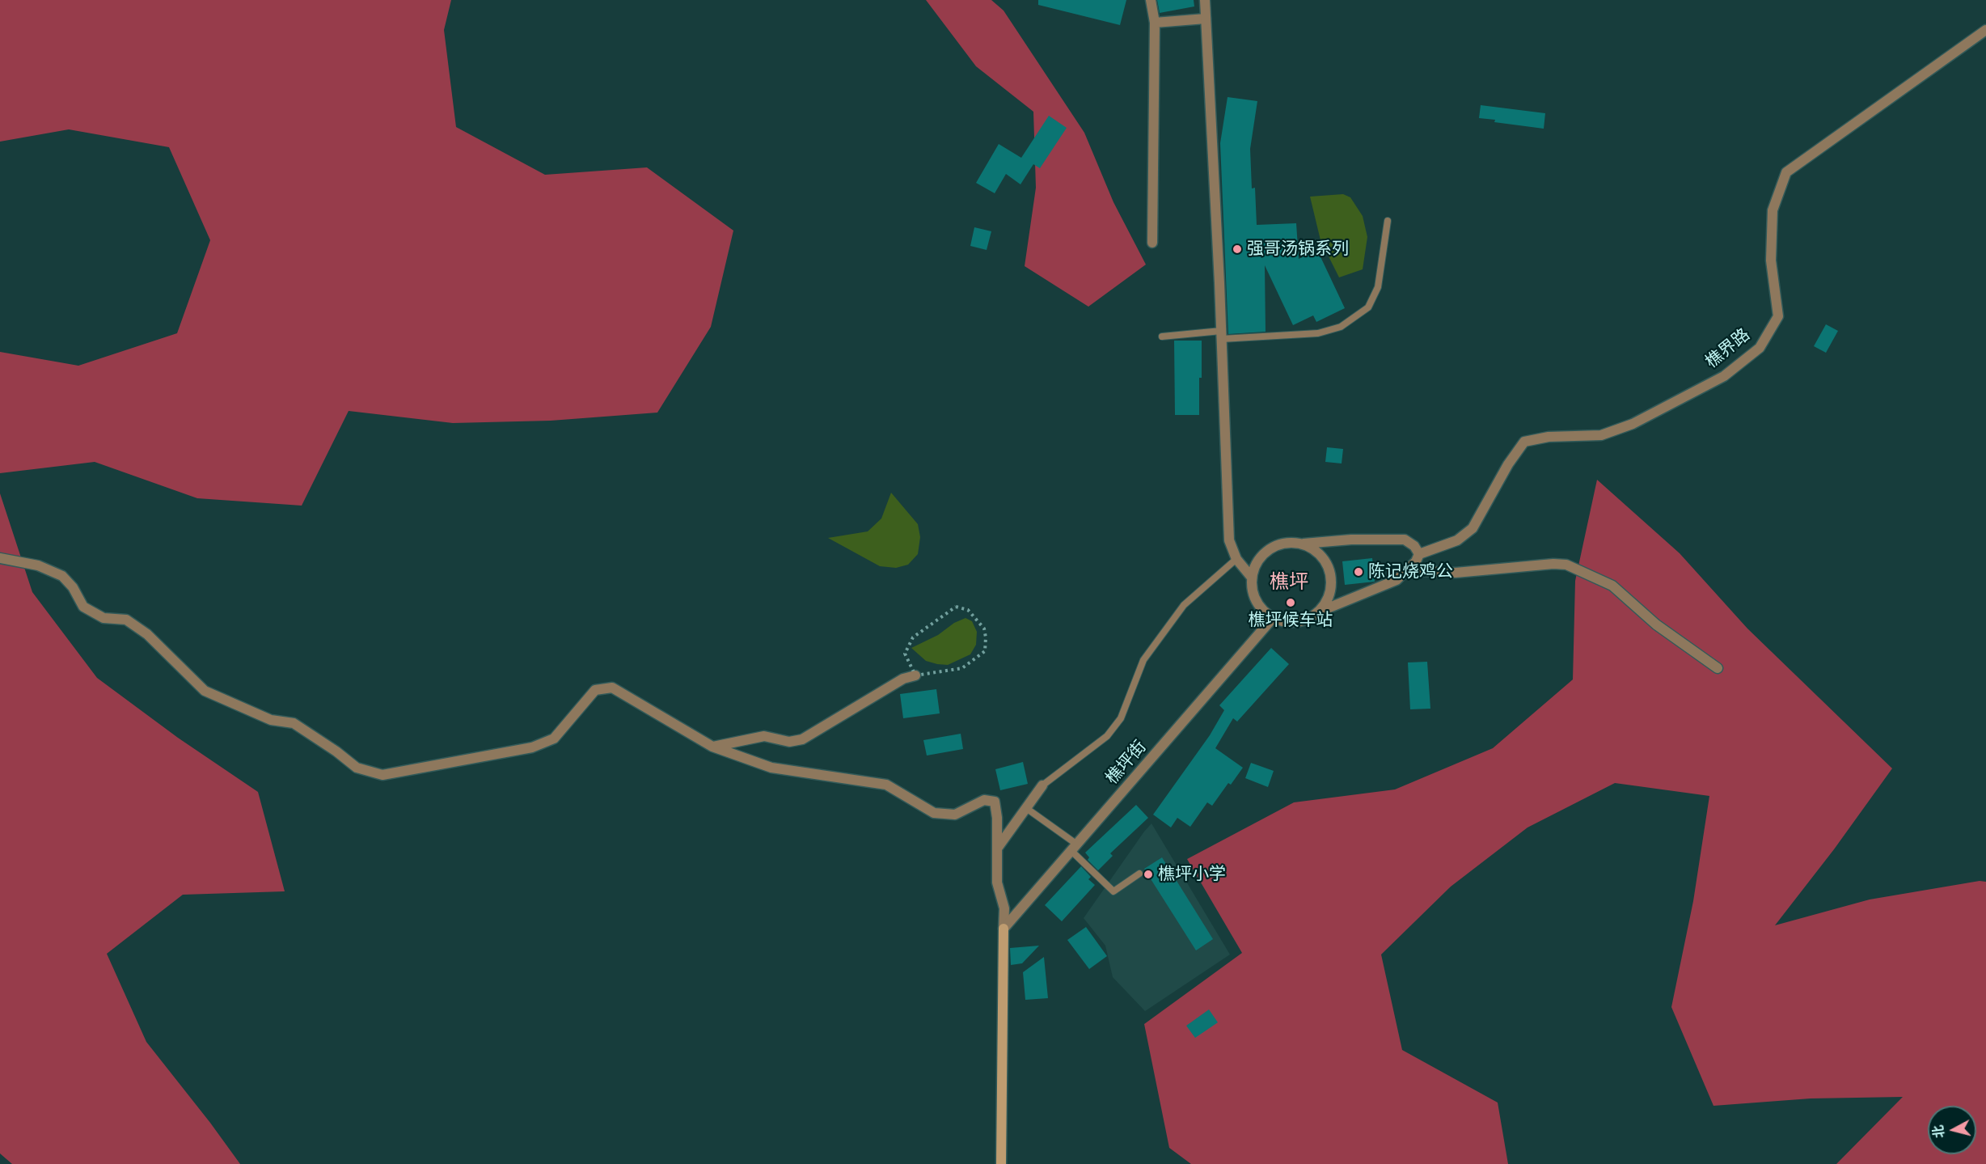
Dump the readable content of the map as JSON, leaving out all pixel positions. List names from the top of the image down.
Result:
{
  "streets": {
    "street": ["樵界路", "樵坪街"]
  },
  "districts": ["樵坪"],
  "places": [
    "强哥汤锅系列",
    "陈记烧鸡公",
    "樵坪候车站",
    "樵坪小学"
  ],
  "north": "left"
}
